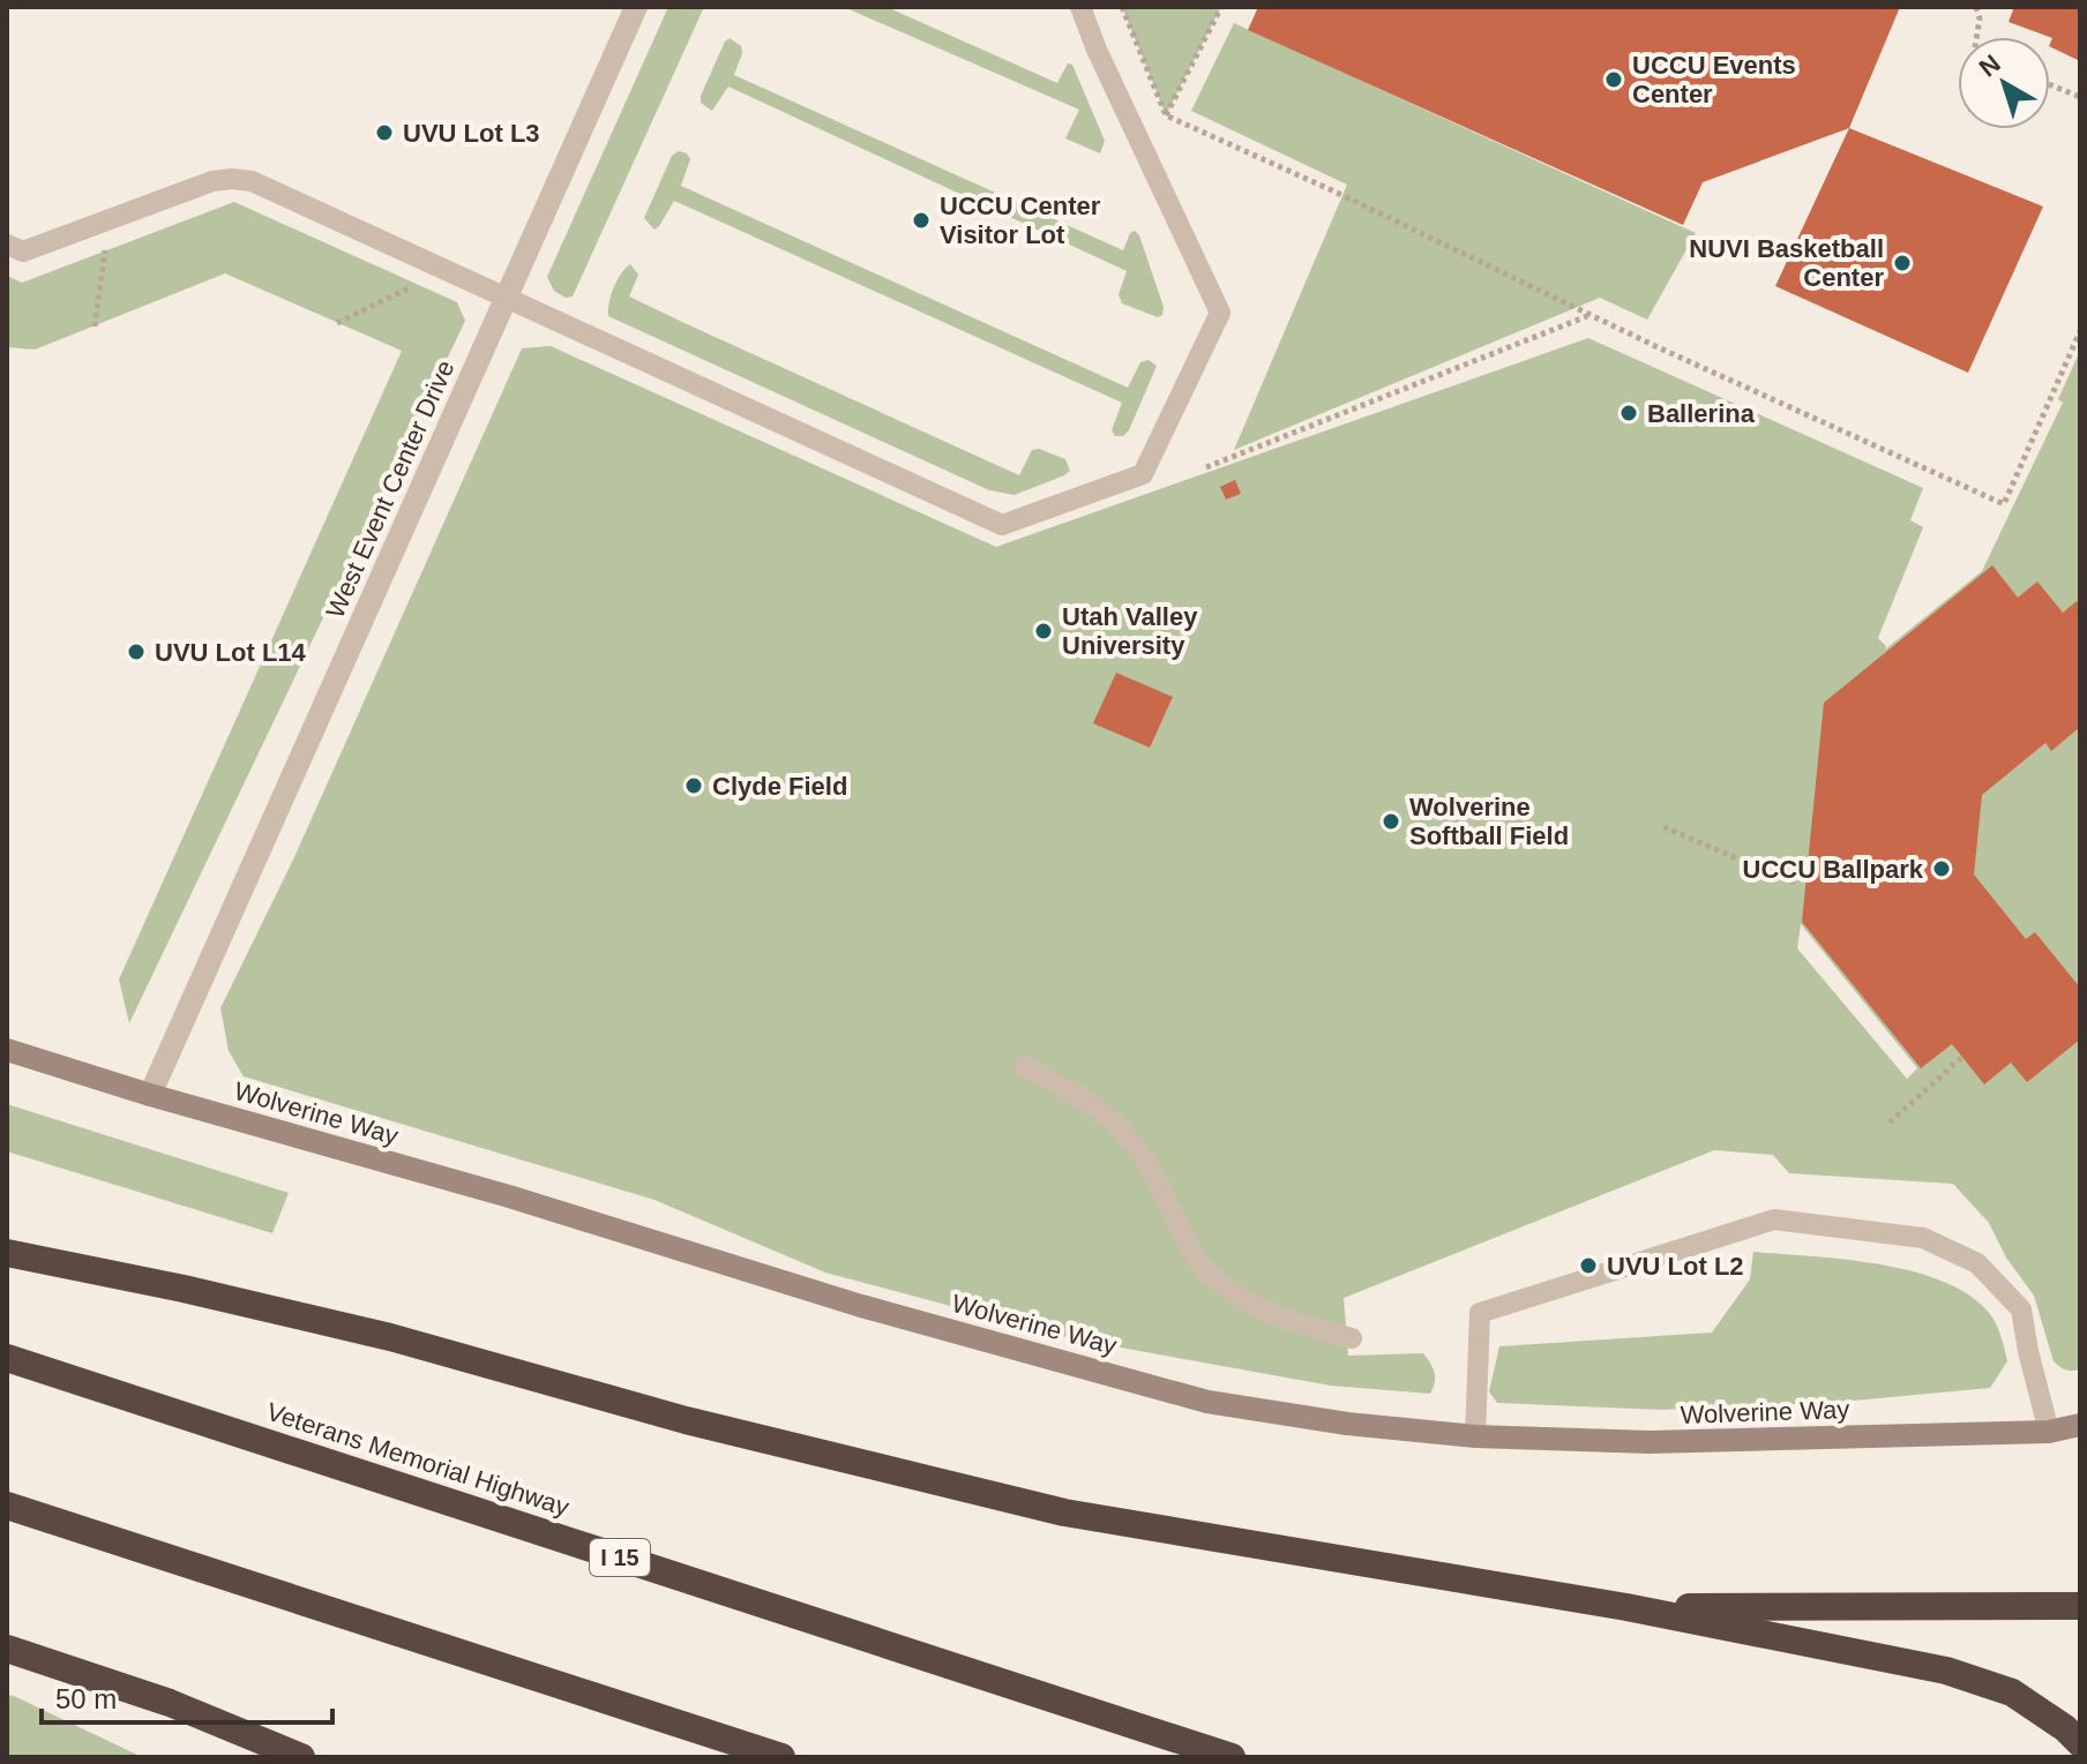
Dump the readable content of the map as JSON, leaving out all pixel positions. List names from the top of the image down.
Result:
{
  "streets": {
    "highway": ["Veterans Memorial Highway", "I 15"],
    "main road": ["Wolverine Way"],
    "street": ["West Event Center Drive"]
  },
  "crossings": [
    ["West Event Center Drive", "Wolverine Way"]
  ],
  "places": [
    "UCCU Events Center",
    "UVU Lot L3",
    "UCCU Center Visitor Lot",
    "NUVI Basketball Center",
    "Ballerina",
    "Utah Valley University",
    "UVU Lot L14",
    "Clyde Field",
    "Wolverine Softball Field",
    "UCCU Ballpark",
    "UVU Lot L2"
  ],
  "scale_bar": "50 m",
  "north": "top left"
}
